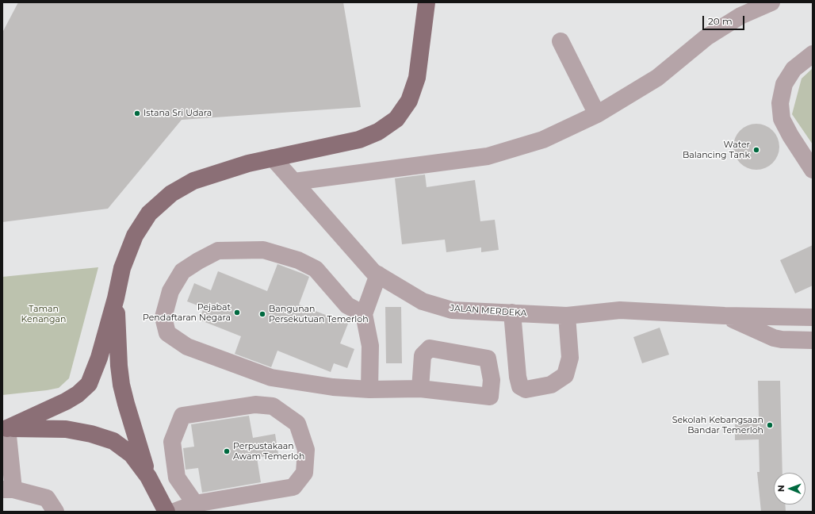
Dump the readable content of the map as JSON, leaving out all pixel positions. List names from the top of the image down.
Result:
{
  "streets": {
    "street": ["JALAN MERDEKA"]
  },
  "parks": ["Taman Kenangan"],
  "places": [
    "Istana Sri Udara",
    "Water Balancing Tank",
    "Pejabat Pendaftaran Negara",
    "Bangunan Persekutuan Temerloh",
    "Sekolah Kebangsaan Bandar Temerloh",
    "Perpustakaan Awam Temerloh"
  ],
  "scale_bar": "20 m",
  "north": "left"
}
